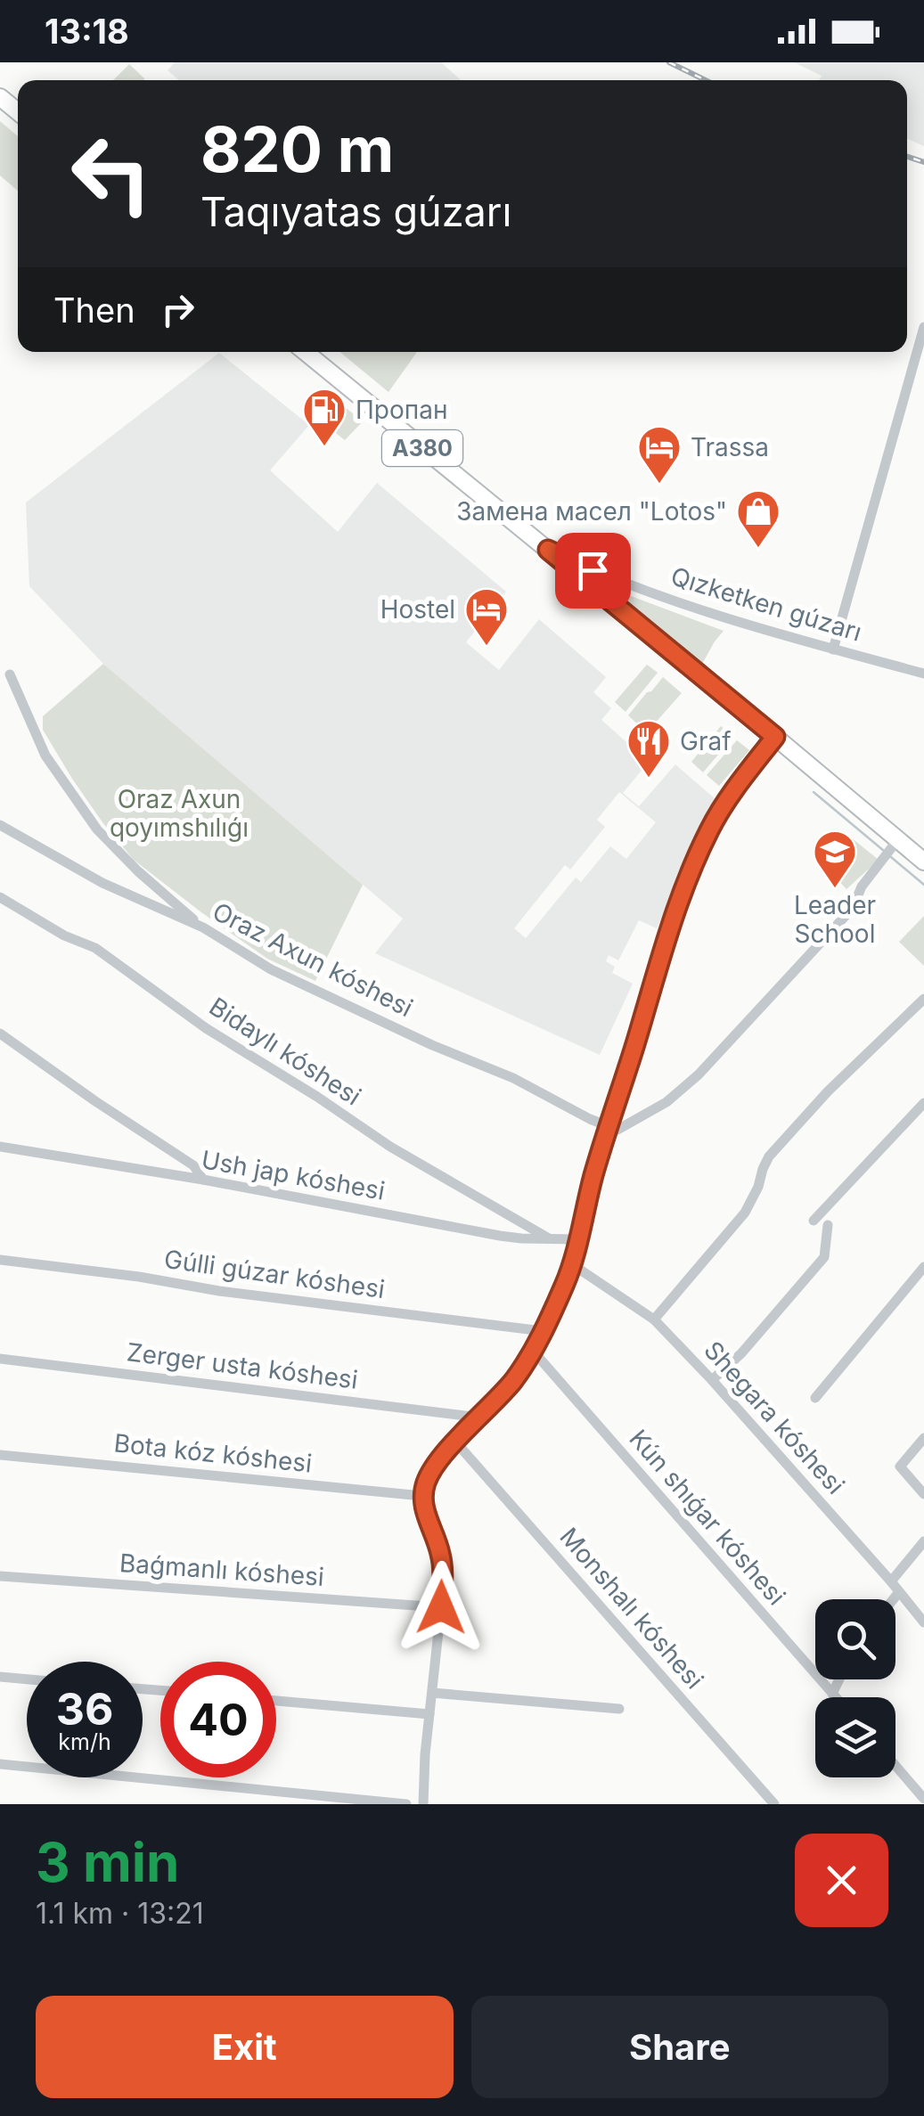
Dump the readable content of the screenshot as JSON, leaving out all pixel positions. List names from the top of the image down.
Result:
{
  "streets": {
    "highway": ["A380"],
    "street": [
      "Qızketken gúzarı",
      "Oraz Axun kóshesi",
      "Bidaylı kóshesi",
      "Ush jap kóshesi",
      "Gúlli gúzar kóshesi",
      "Zerger usta kóshesi",
      "Shegara kóshesi",
      "Bota kóz kóshesi",
      "Kún shıǵar kóshesi",
      "Baǵmanlı kóshesi",
      "Monshalı kóshesi"
    ]
  },
  "crossings": [
    ["A380", "Qızketken gúzarı"],
    ["Bidaylı kóshesi", "Ush jap kóshesi"]
  ],
  "parks": ["Oraz Axun qoyımshılıǵı"],
  "places": {
    "fuel station": ["Пропан"],
    "hotel": ["Trassa", "Hostel"],
    "shop": ["Замена масел \"Lotos\""],
    "restaurant": ["Graf"],
    "school or university": ["Leader School"]
  },
  "page": {
    "status": "13:18",
    "turn": ["820 m", "Taqıyatas gúzarı"],
    "then": "Then",
    "speed": "36 km/h",
    "limit": "40",
    "heading": ["3 min", "1.1 km · 13:21"],
    "buttons": ["Exit", "Share"]
  }
}
